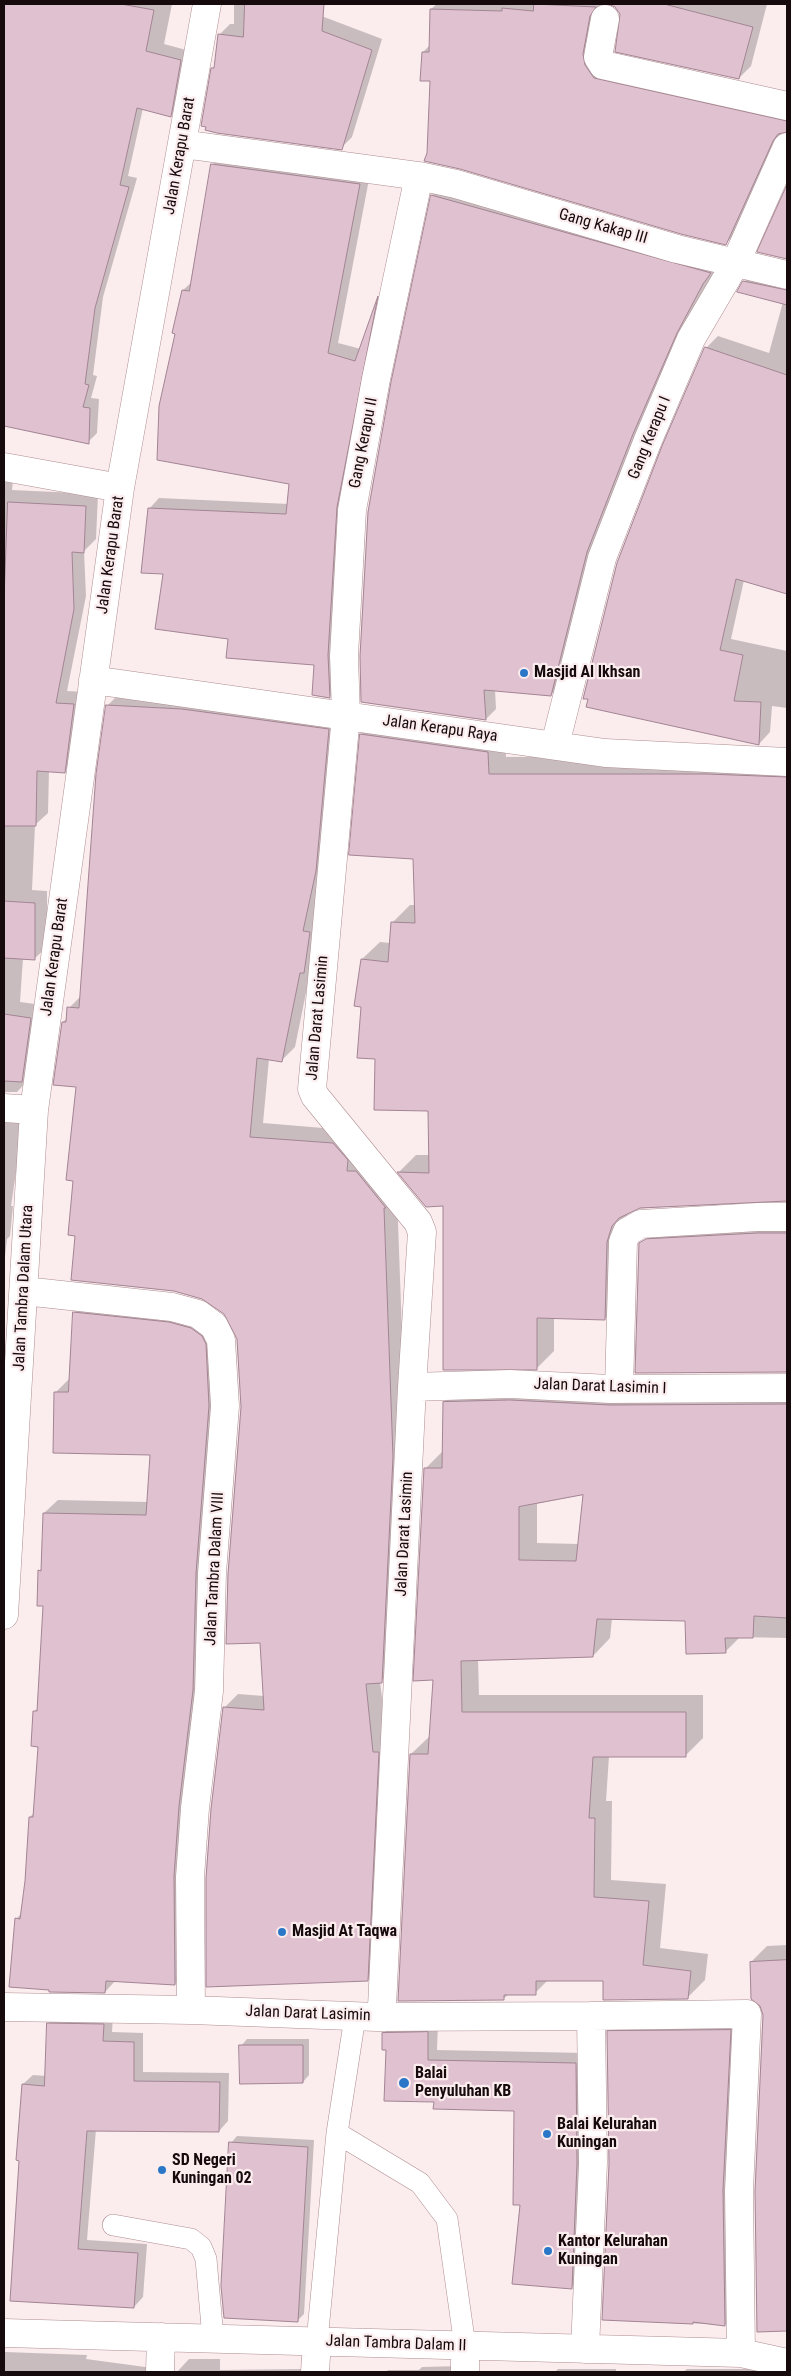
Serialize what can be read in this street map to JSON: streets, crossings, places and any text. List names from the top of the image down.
{
  "streets": {
    "street": [
      "Jalan Kerapu Barat",
      "Gang Kakap III",
      "Gang Kerapu I",
      "Gang Kerapu II",
      "Jalan Kerapu Raya",
      "Jalan Darat Lasimin",
      "Jalan Tambra Dalam Utara",
      "Jalan Darat Lasimin I",
      "Jalan Tambra Dalam VIII",
      "Jalan Tambra Dalam II"
    ]
  },
  "crossings": [
    ["Jalan Kerapu Barat", "Gang Kakap III"],
    ["Jalan Kerapu Barat", "Jalan Kerapu Raya"],
    ["Jalan Kerapu Barat", "Jalan Tambra Dalam Utara"],
    ["Gang Kakap III", "Gang Kerapu I"],
    ["Gang Kakap III", "Gang Kerapu II"],
    ["Gang Kerapu I", "Jalan Kerapu Raya"],
    ["Gang Kerapu II", "Jalan Kerapu Raya"],
    ["Gang Kerapu II", "Jalan Darat Lasimin"],
    ["Jalan Kerapu Raya", "Jalan Darat Lasimin"],
    ["Jalan Darat Lasimin", "Jalan Darat Lasimin I"],
    ["Jalan Darat Lasimin", "Jalan Tambra Dalam VIII"],
    ["Jalan Tambra Dalam Utara", "Jalan Tambra Dalam VIII"]
  ],
  "places": [
    "Masjid Al Ikhsan",
    "Masjid At Taqwa",
    "Balai Penyuluhan KB",
    "Balai Kelurahan Kuningan",
    "SD Negeri Kuningan 02",
    "Kantor Kelurahan Kuningan"
  ]
}
